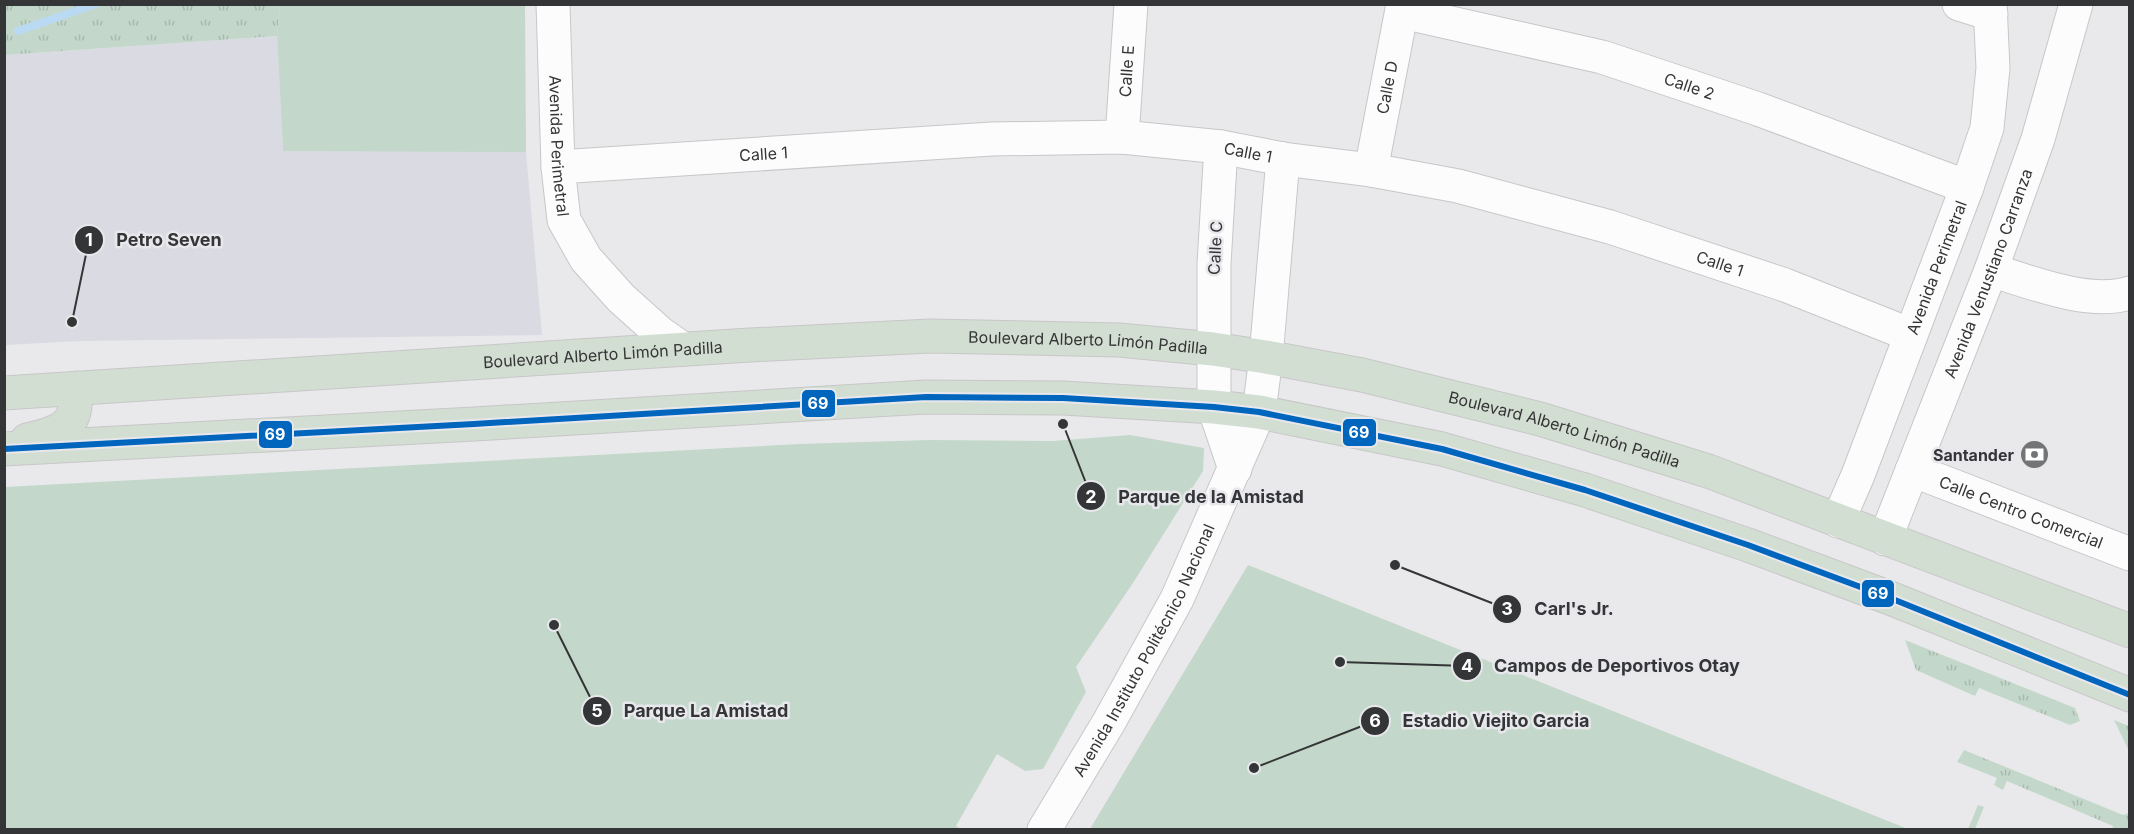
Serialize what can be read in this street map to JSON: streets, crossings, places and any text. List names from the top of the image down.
{
  "streets": {
    "highway": ["Boulevard Alberto Limón Padilla"],
    "street": [
      "Calle E",
      "Calle 2",
      "Calle D",
      "Avenida Perimetral",
      "Calle 1",
      "Calle C",
      "Avenida Venustiano Carranza",
      "Calle Centro Comercial",
      "Avenida Instituto Politécnico Nacional"
    ]
  },
  "crossings": [
    ["Calle E", "Calle 1"],
    ["Calle 2", "Calle D"],
    ["Calle 2", "Avenida Perimetral"],
    ["Calle D", "Calle 1"],
    ["Avenida Perimetral", "Calle 1"],
    ["Avenida Perimetral", "Boulevard Alberto Limón Padilla"],
    ["Calle 1", "Calle C"],
    ["Calle C", "Boulevard Alberto Limón Padilla"],
    ["Calle C", "Avenida Instituto Politécnico Nacional"],
    ["Avenida Venustiano Carranza", "Boulevard Alberto Limón Padilla"],
    ["Avenida Venustiano Carranza", "Calle Centro Comercial"],
    ["Boulevard Alberto Limón Padilla", "Avenida Instituto Politécnico Nacional"]
  ],
  "places": {
    "other": [
      "Petro Seven",
      "Parque de la Amistad",
      "Carl's Jr.",
      "Parque La Amistad",
      "Campos de Deportivos Otay",
      "Estadio Viejito Garcia"
    ],
    "bank": ["Santander"]
  },
  "lines": ["transit line 69"]
}
